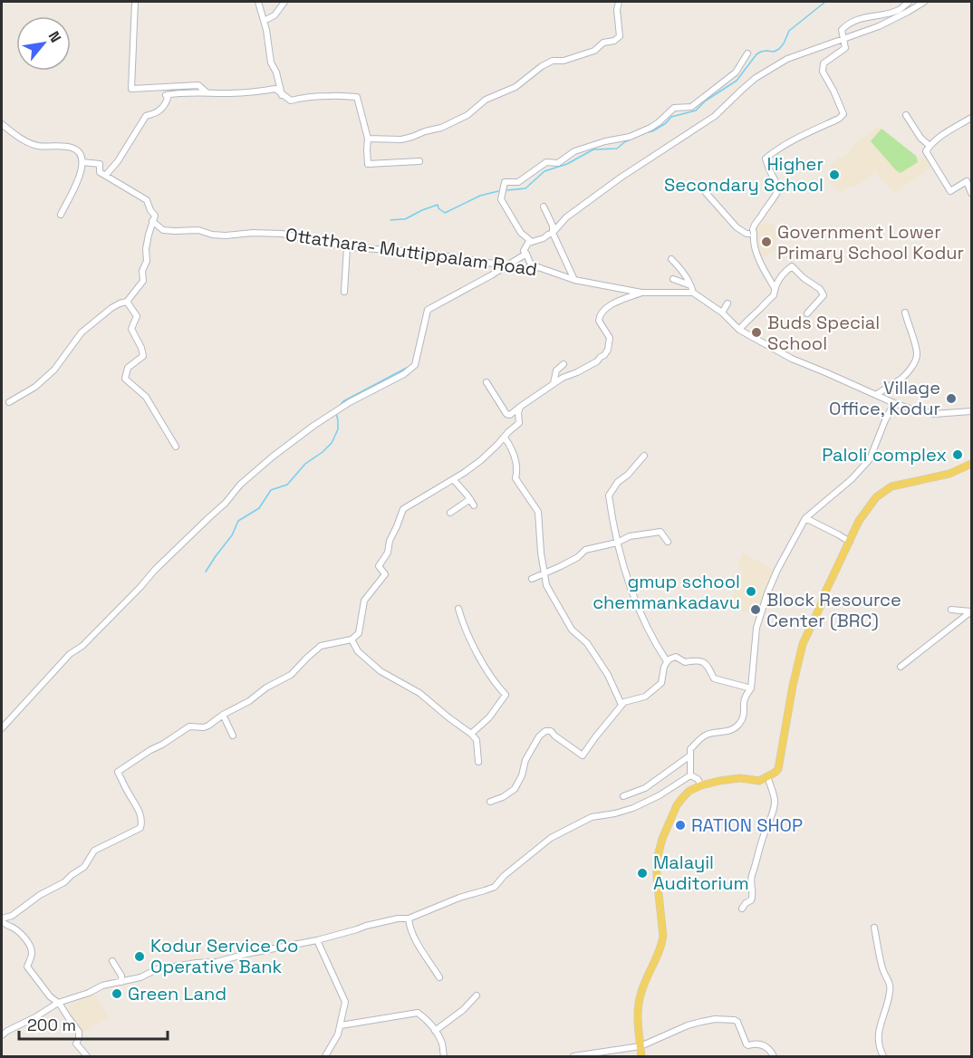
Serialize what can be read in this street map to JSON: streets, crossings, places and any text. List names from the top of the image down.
{
  "streets": {
    "street": ["Ottathara- Muttippalam Road"]
  },
  "places": [
    "Higher Secondary School",
    "Government Lower Primary School Kodur",
    "Buds Special School",
    "Village Office, Kodur",
    "Paloli complex",
    "gmup school chemmankadavu",
    "Block Resource Center (BRC)",
    "RATION SHOP",
    "Malayil Auditorium",
    "Kodur Service Co Operative Bank",
    "Green Land"
  ],
  "scale_bar": "200 m",
  "north": "top right"
}
